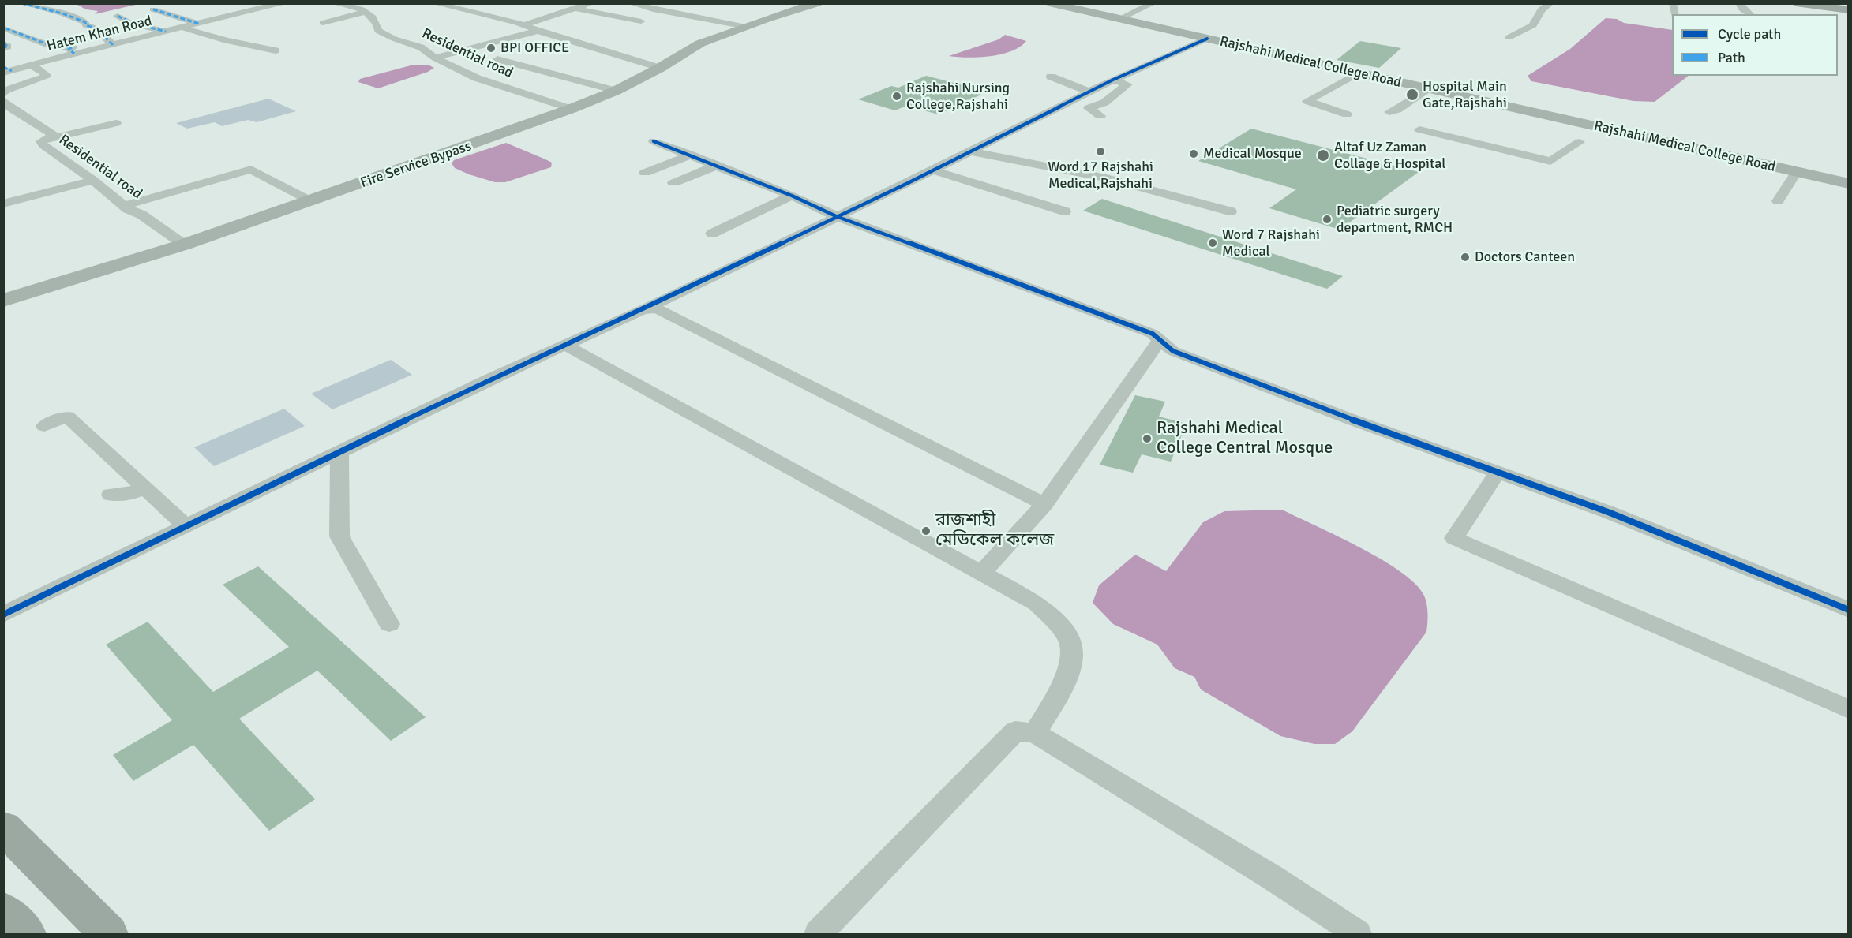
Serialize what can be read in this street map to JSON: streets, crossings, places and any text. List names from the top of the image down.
{
  "streets": {
    "main road": ["Rajshahi Medical College Road", "Fire Service Bypass"],
    "street": ["Hatem Khan Road", "Residential road"]
  },
  "crossings": [
    ["Residential road", "Fire Service Bypass"]
  ],
  "places": [
    "BPI OFFICE",
    "Hospital Main Gate,Rajshahi",
    "Rajshahi Nursing College,Rajshahi",
    "Word 17 Rajshahi Medical,Rajshahi",
    "Medical Mosque",
    "Altaf Uz Zaman Collage & Hospital",
    "Pediatric surgery department, RMCH",
    "Word 7 Rajshahi Medical",
    "Doctors Canteen",
    "Rajshahi Medical College Central Mosque",
    "রাজশাহী মেডিকেল কলেজ"
  ],
  "legend": ["Cycle path", "Path"]
}
